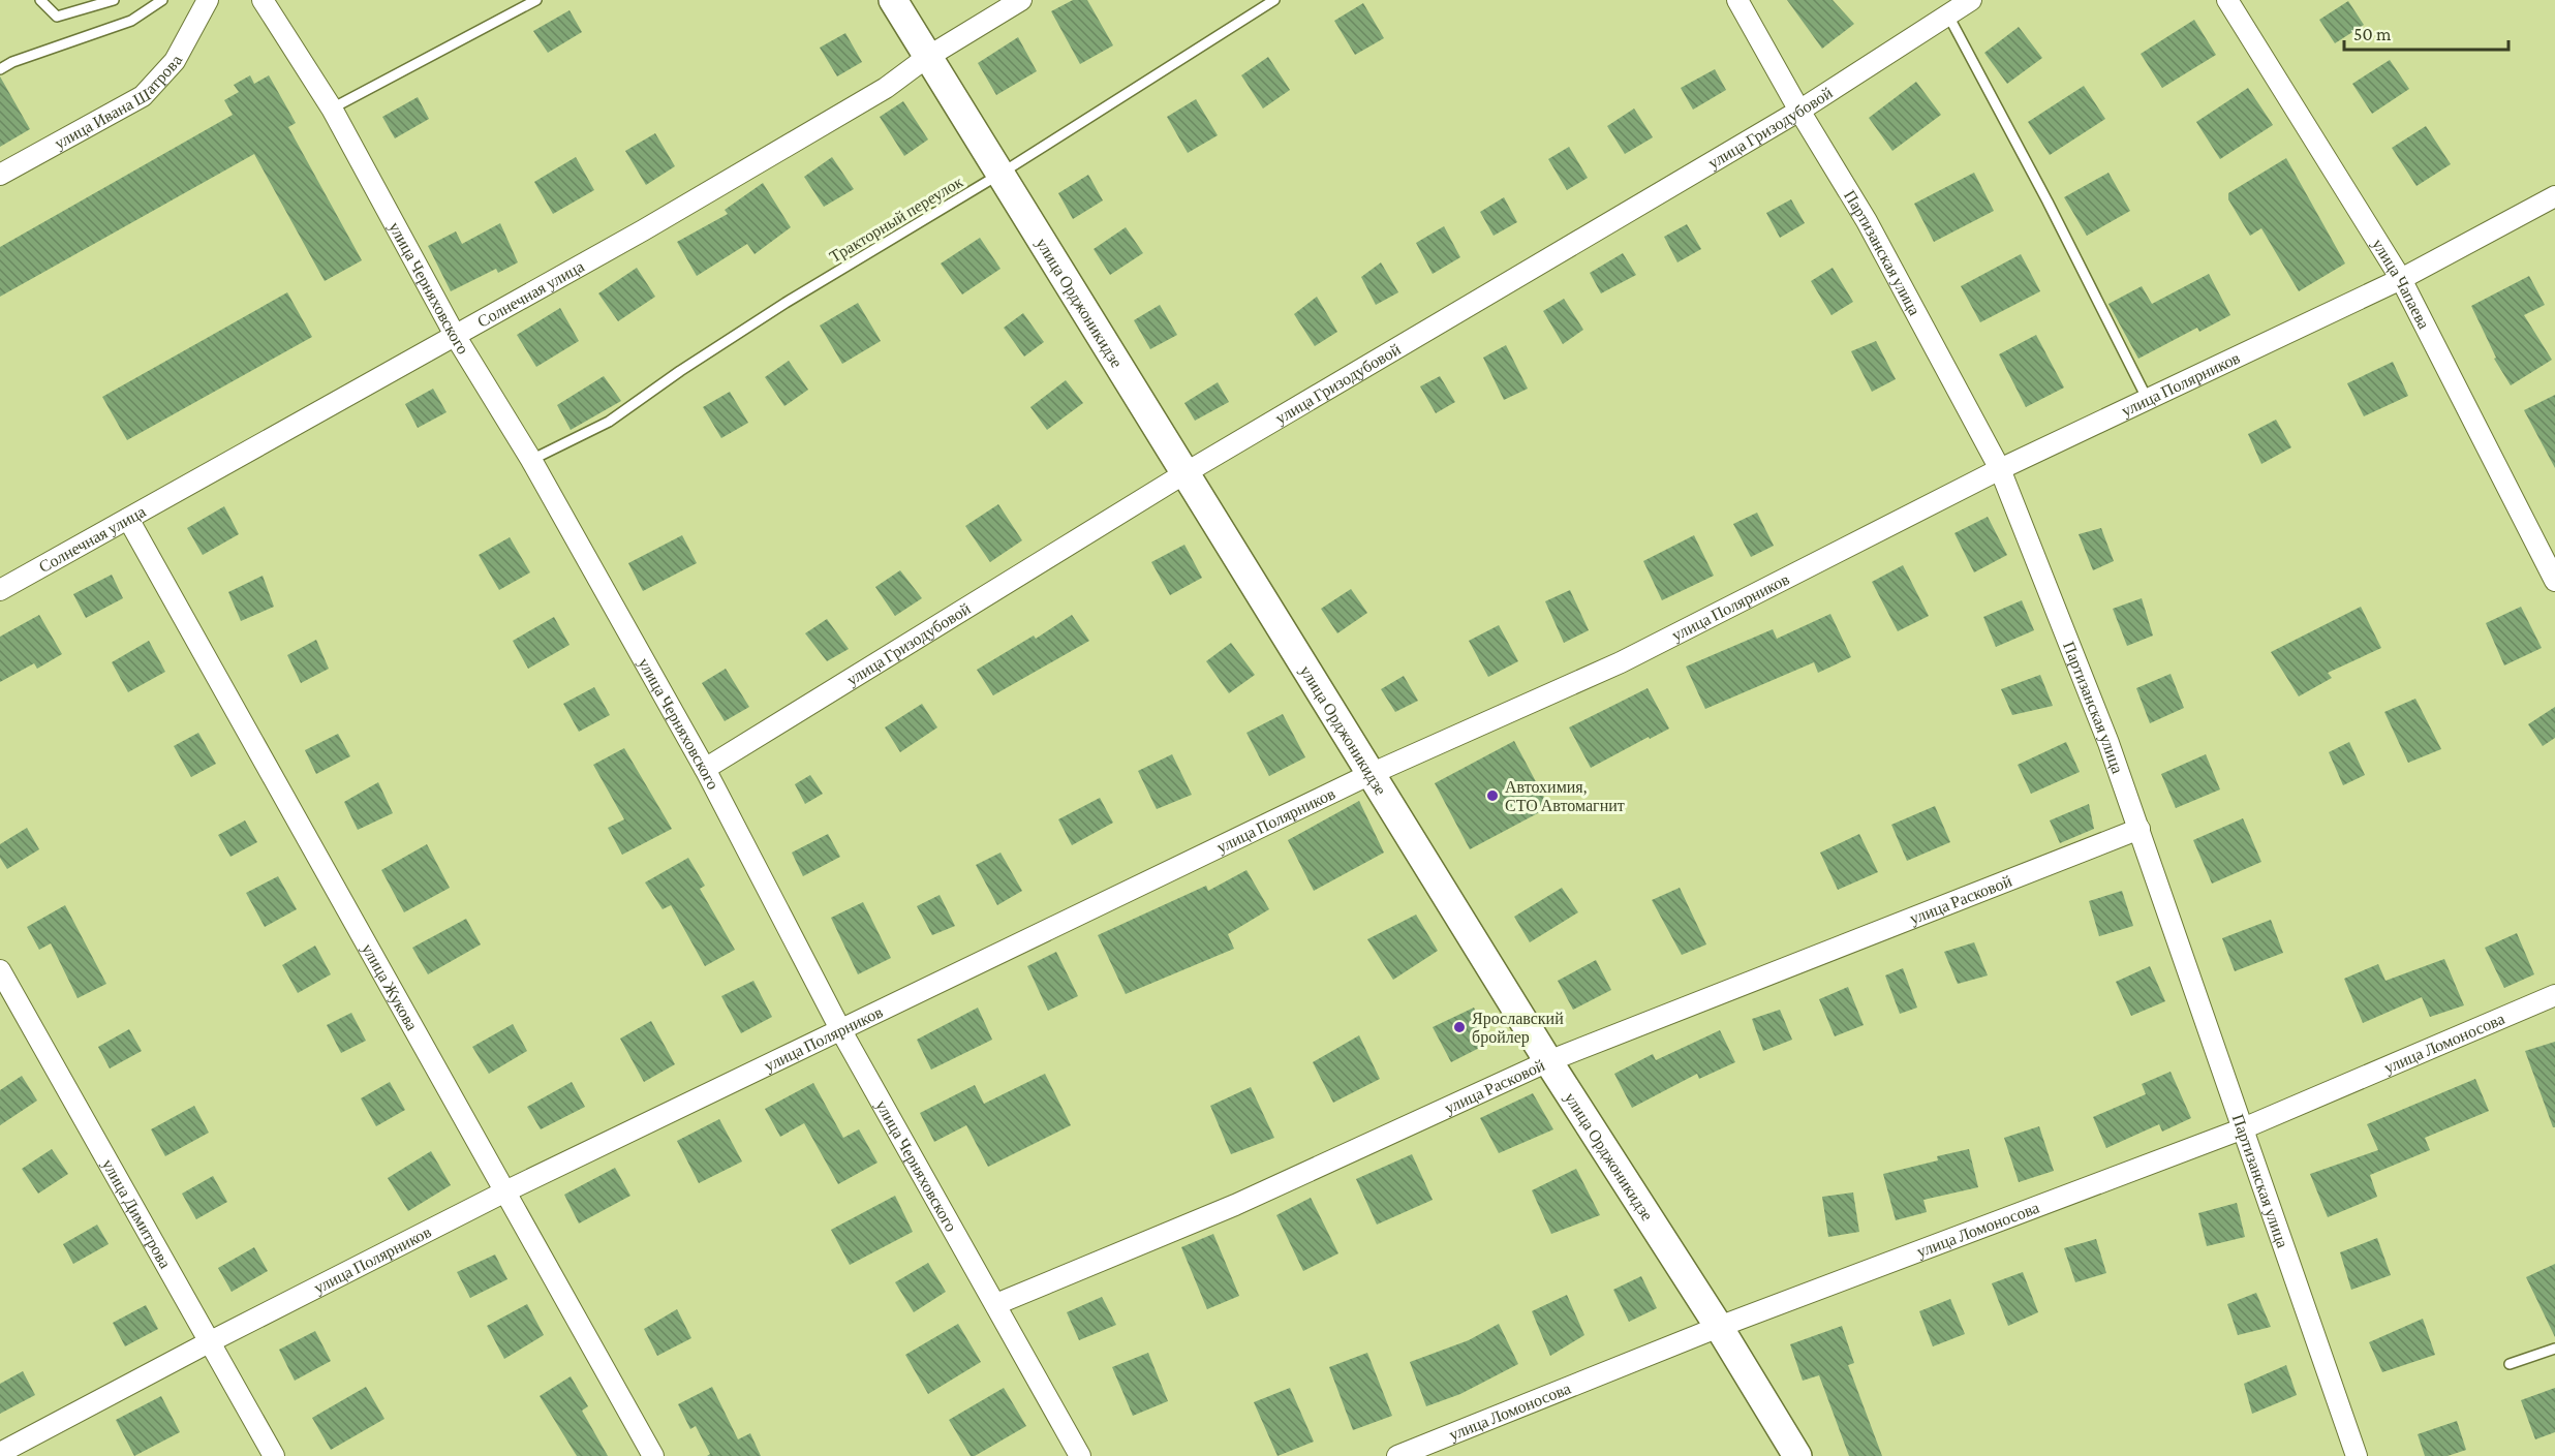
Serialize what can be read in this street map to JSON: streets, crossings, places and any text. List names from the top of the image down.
{
  "streets": {
    "main road": ["улица Орджоникидзе"],
    "street": [
      "улица Ивана Шатрова",
      "улица Гризодубовой",
      "Партизанская улица",
      "улица Чапаева",
      "улица Черняховского",
      "Солнечная улица",
      "улица Полярников",
      "улица Расковой",
      "улица Жукова",
      "улица Ломоносова",
      "улица Димитрова"
    ],
    "lane": ["Тракторный переулок"]
  },
  "crossings": [
    ["улица Гризодубовой", "Партизанская улица"],
    ["улица Гризодубовой", "улица Черняховского"],
    ["улица Гризодубовой", "улица Орджоникидзе"],
    ["Тракторный переулок", "улица Черняховского"],
    ["Тракторный переулок", "улица Орджоникидзе"],
    ["Партизанская улица", "улица Полярников"],
    ["Партизанская улица", "улица Расковой"],
    ["Партизанская улица", "улица Ломоносова"],
    ["улица Чапаева", "улица Полярников"],
    ["улица Черняховского", "Солнечная улица"],
    ["улица Черняховского", "улица Полярников"],
    ["улица Черняховского", "улица Расковой"],
    ["Солнечная улица", "улица Орджоникидзе"],
    ["Солнечная улица", "улица Жукова"],
    ["улица Орджоникидзе", "улица Полярников"],
    ["улица Орджоникидзе", "улица Расковой"],
    ["улица Орджоникидзе", "улица Ломоносова"],
    ["улица Полярников", "улица Жукова"],
    ["улица Полярников", "улица Димитрова"]
  ],
  "places": ["Автохимия, СТО Автомагнит", "Ярославский бройлер"],
  "scale_bar": "50 m"
}
